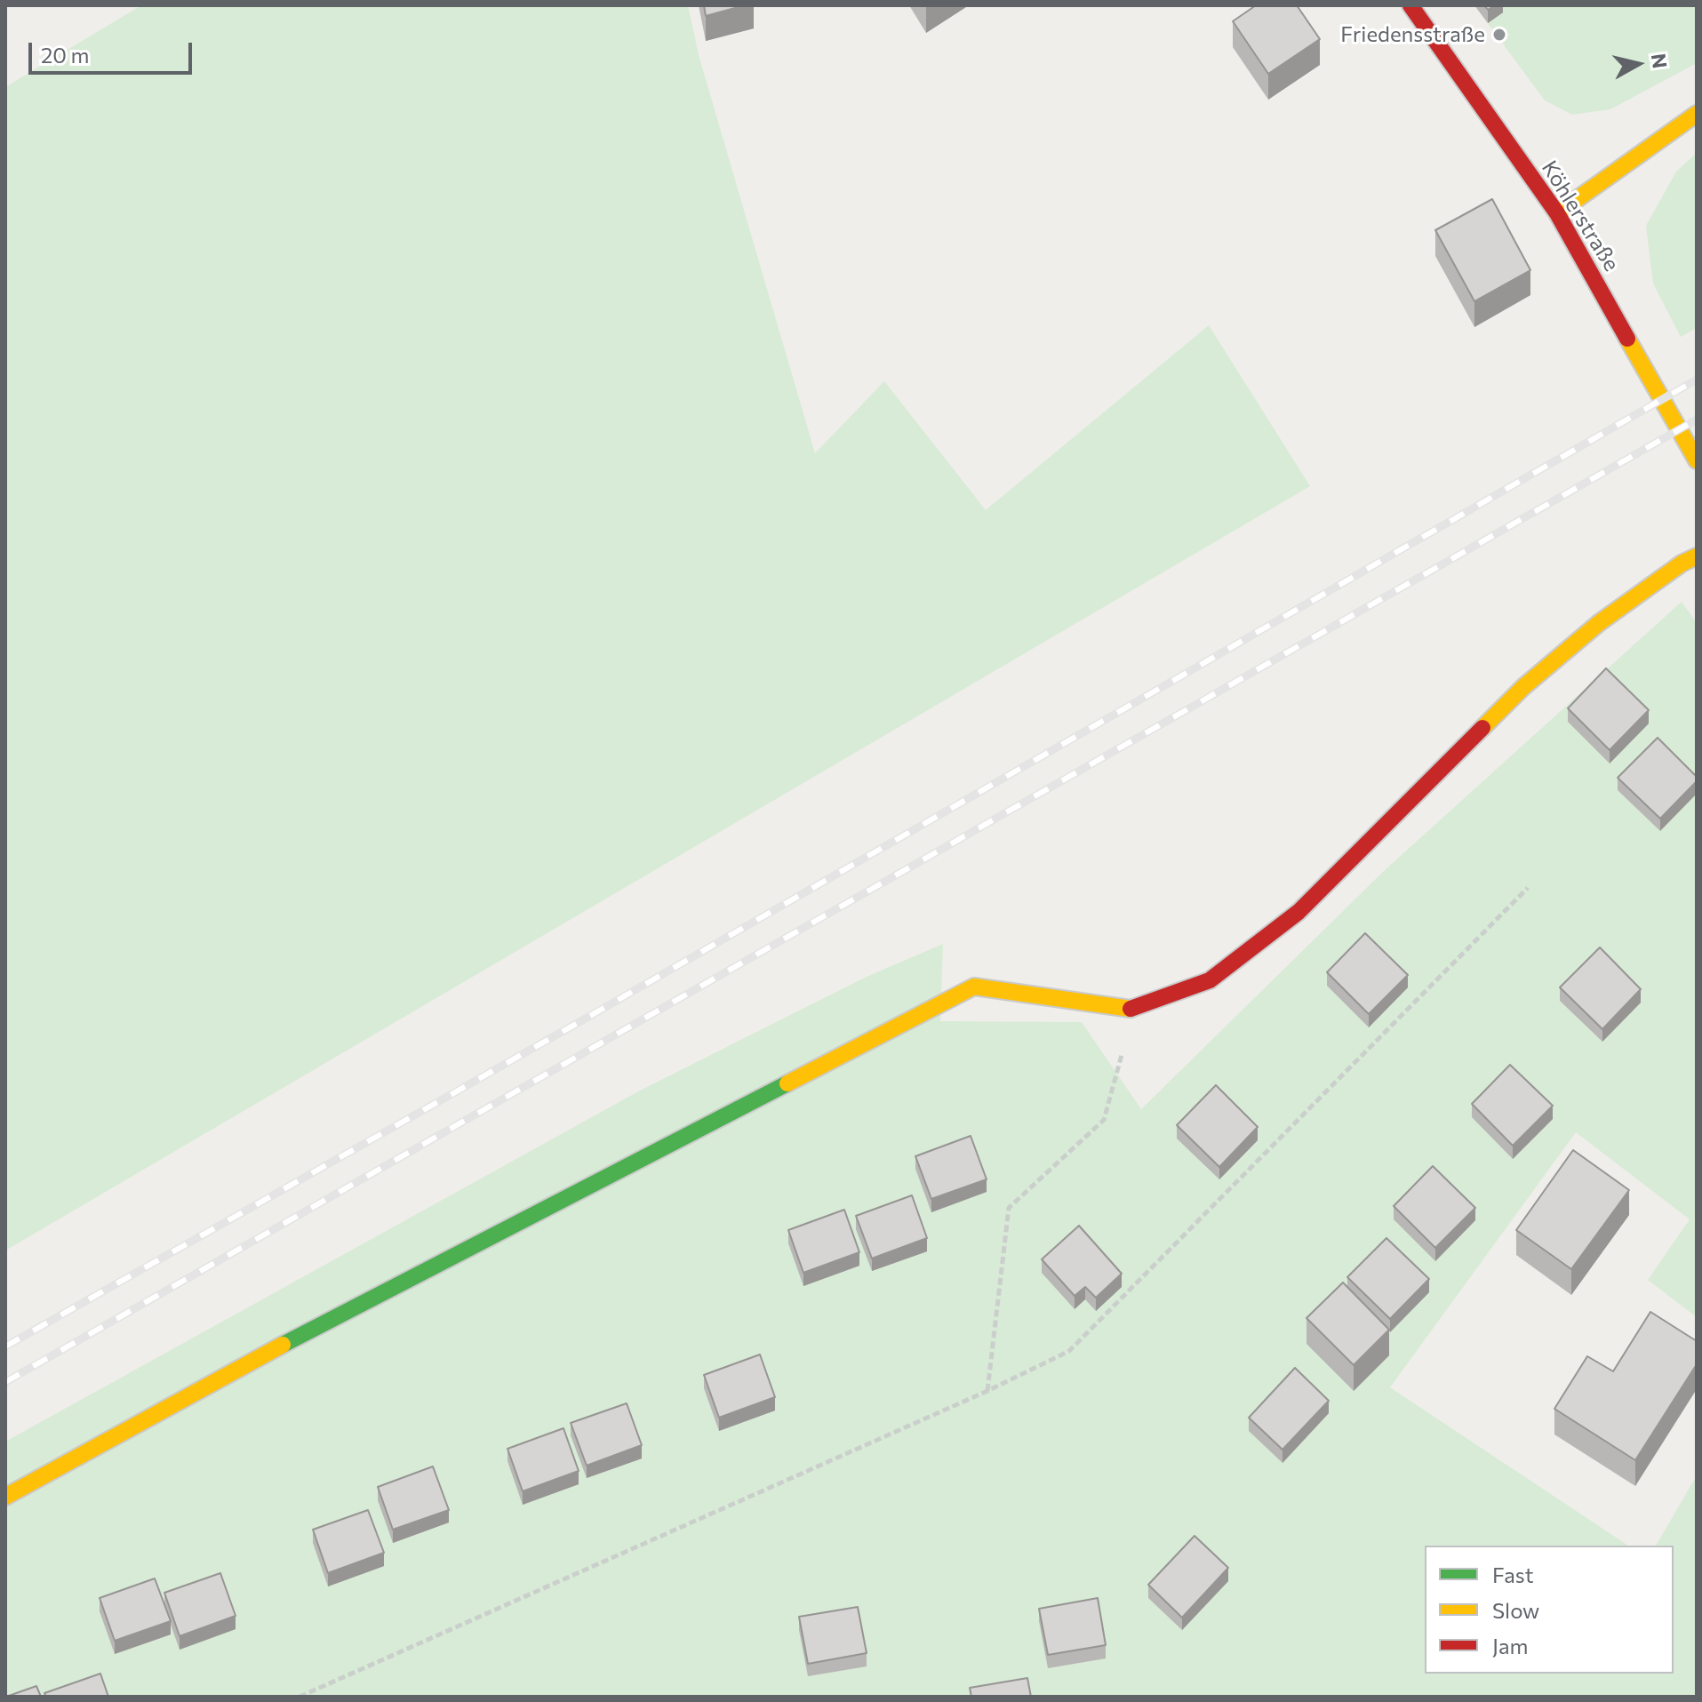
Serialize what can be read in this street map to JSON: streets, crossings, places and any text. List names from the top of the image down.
{
  "streets": {
    "street": ["Köhlerstraße"]
  },
  "places": ["Friedensstraße"],
  "legend": ["Fast", "Slow", "Jam"],
  "scale_bar": "20 m",
  "north": "right"
}
